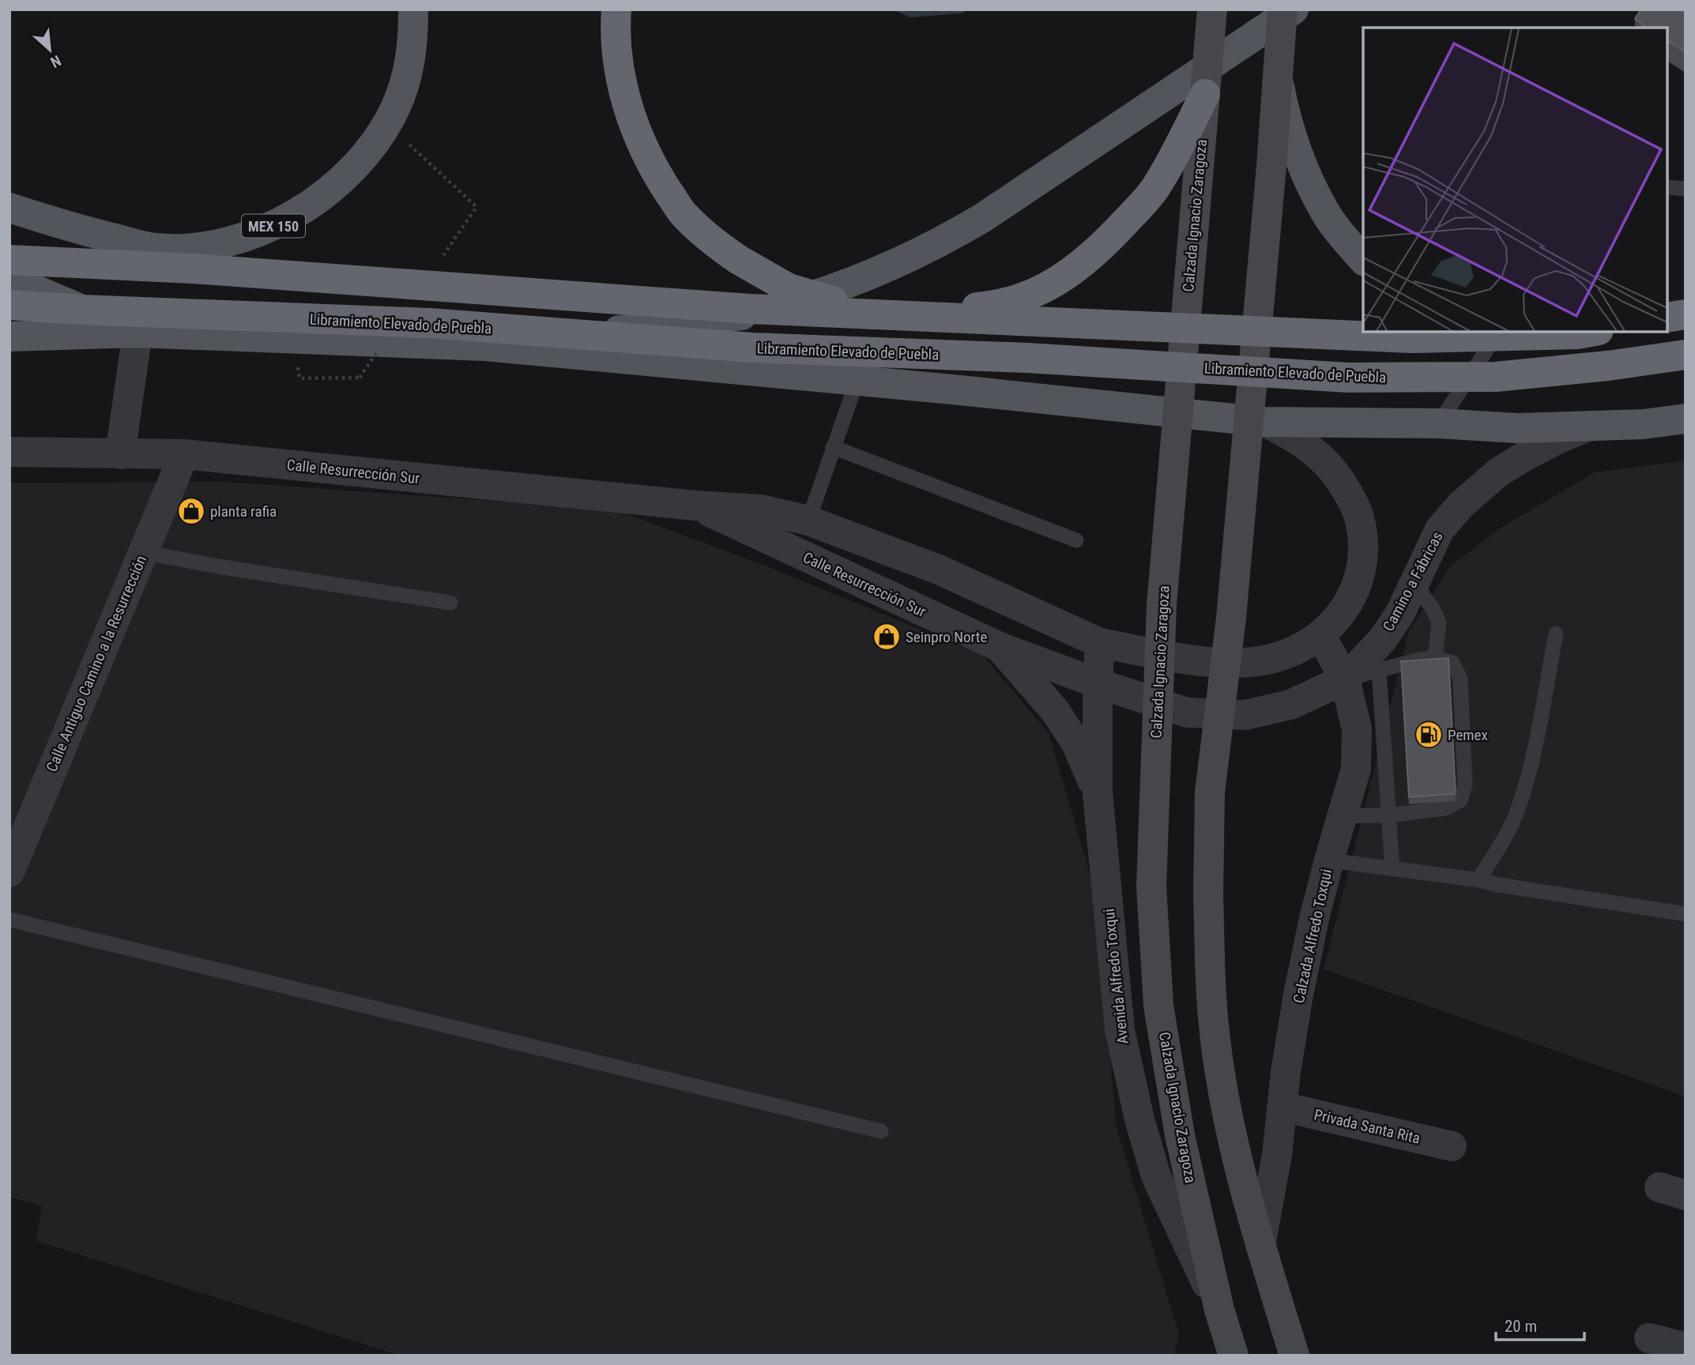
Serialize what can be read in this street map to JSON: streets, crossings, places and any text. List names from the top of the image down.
{
  "streets": {
    "highway": ["Libramiento Elevado de Puebla"],
    "main road": ["Calzada Ignacio Zaragoza", "MEX 150", "Avenida Alfredo Toxqui"],
    "street": [
      "Calle Resurrección Sur",
      "Camino a Fábricas",
      "Calle Antiguo Camino a la Resurrección",
      "Calzada Alfredo Toxqui",
      "Privada Santa Rita"
    ]
  },
  "crossings": [
    ["Calzada Ignacio Zaragoza", "Avenida Alfredo Toxqui"],
    ["Calle Resurrección Sur", "Camino a Fábricas"],
    ["Calle Resurrección Sur", "Calle Antiguo Camino a la Resurrección"],
    ["Calle Resurrección Sur", "Avenida Alfredo Toxqui"],
    ["Camino a Fábricas", "Calzada Alfredo Toxqui"],
    ["Camino a Fábricas", "Avenida Alfredo Toxqui"],
    ["Calzada Alfredo Toxqui", "Privada Santa Rita"]
  ],
  "places": {
    "shop": ["planta rafia", "Seinpro Norte"],
    "fuel station": ["Pemex"]
  },
  "scale_bar": "20 m",
  "north": "bottom right"
}
